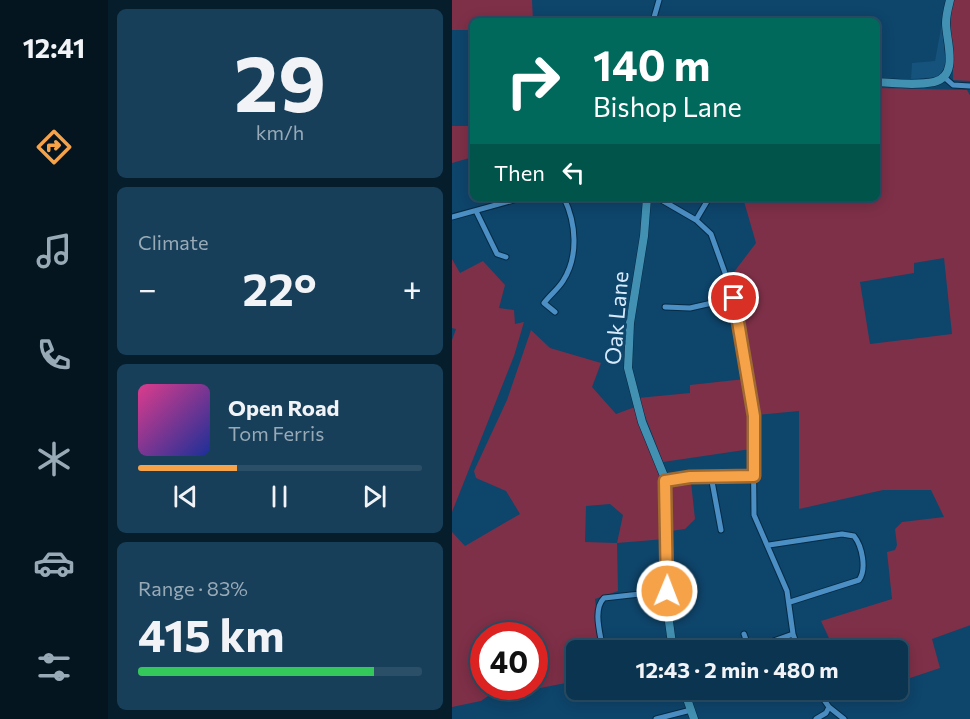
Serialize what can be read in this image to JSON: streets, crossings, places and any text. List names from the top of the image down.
{
  "streets": {
    "street": ["Oak Lane"]
  },
  "page": {
    "tabs": "12:41",
    "tile": [
      ["29", "km/h"],
      "Climate",
      ["Range · 83%", "415 km"]
    ],
    "turn": ["140 m", "Bishop Lane"],
    "then": "Then",
    "heat": ["−", "22°", "+"],
    "song": ["Open Road", "Tom Ferris"],
    "limit": "40",
    "trip": "12:43 · 2 min · 480 m"
  }
}
